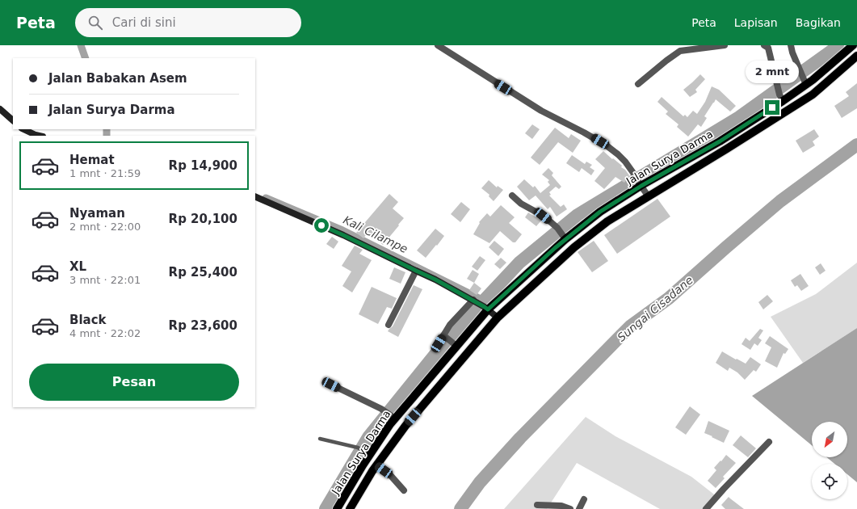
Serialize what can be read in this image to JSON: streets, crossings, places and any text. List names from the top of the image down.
{
  "streets": {
    "main road": ["Jalan Surya Darma"]
  },
  "water": ["Kali Cilampe", "Sungai Cisadane"],
  "north": "bottom left",
  "page": {
    "header": "Peta",
    "search": "Cari di sini",
    "nav": ["Peta", "Lapisan", "Bagikan"],
    "banner": ["Jalan Babakan Asem", "Jalan Surya Darma"],
    "bubble": "2 mnt",
    "list": [
      {
        "name": "Hemat",
        "note": "1 mnt · 21:59",
        "value": "Rp 14,900"
      },
      {
        "name": "Nyaman",
        "note": "2 mnt · 22:00",
        "value": "Rp 20,100"
      },
      {
        "name": "XL",
        "note": "3 mnt · 22:01",
        "value": "Rp 25,400"
      },
      {
        "name": "Black",
        "note": "4 mnt · 22:02",
        "value": "Rp 23,600"
      }
    ],
    "buttons": "Pesan"
  }
}
